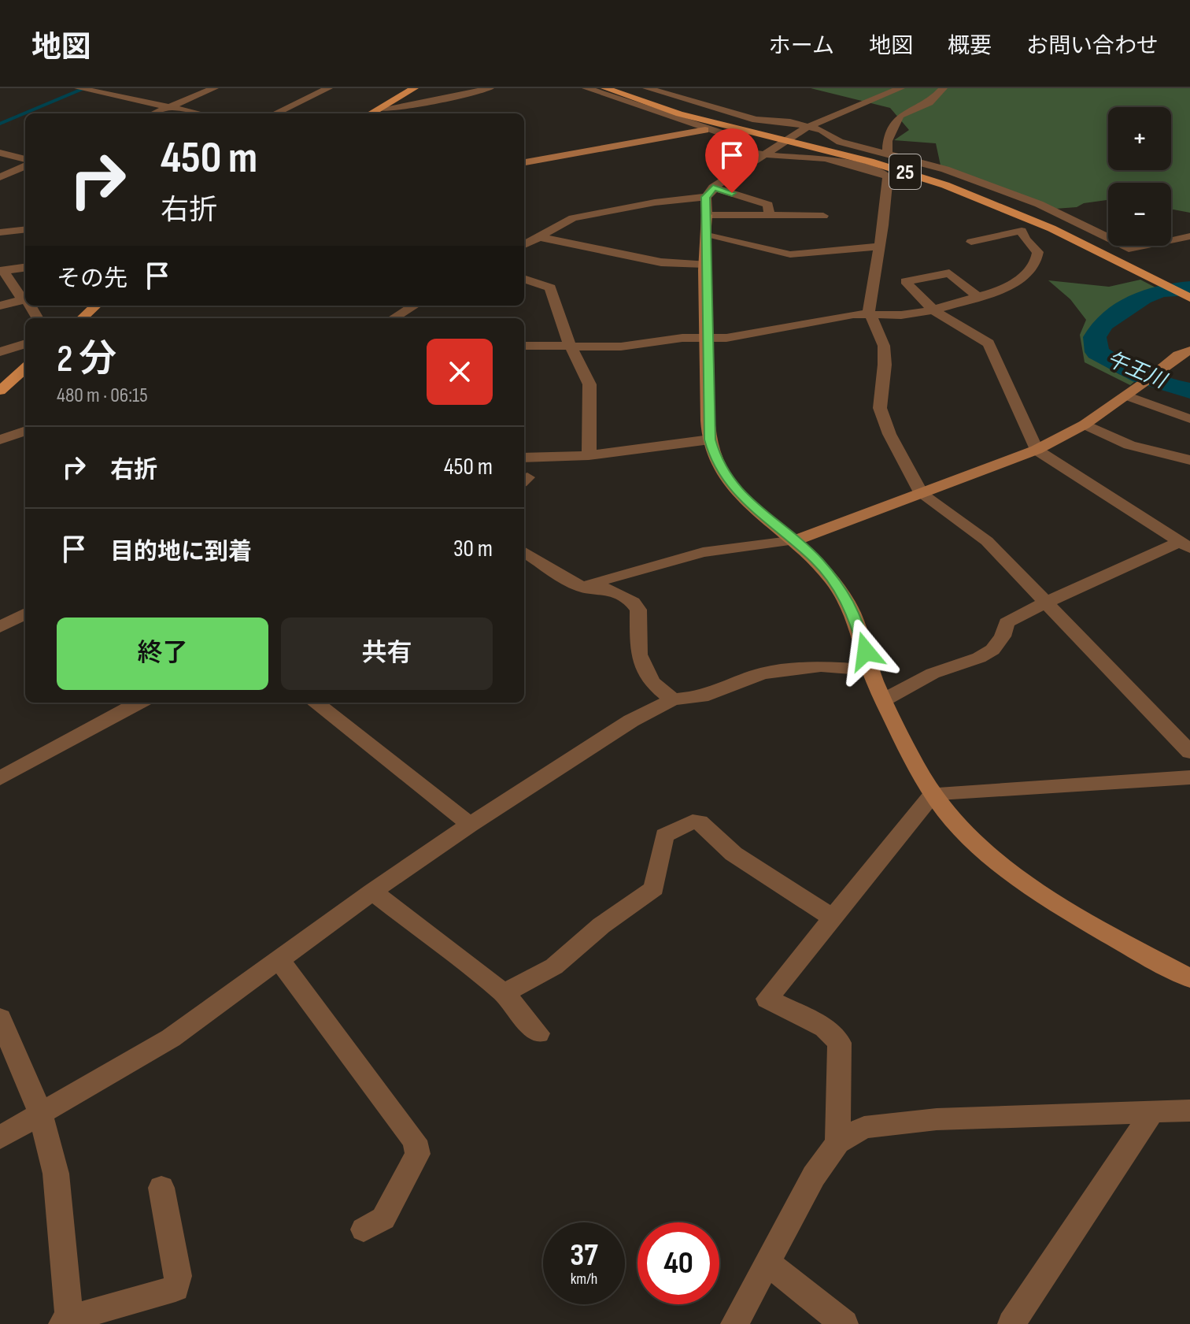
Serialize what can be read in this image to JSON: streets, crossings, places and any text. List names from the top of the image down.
{
  "streets": {
    "main road": ["25"]
  },
  "water": ["午王川"],
  "page": {
    "header": "地図",
    "nav": [
      "ホーム",
      "地図",
      "概要",
      "お問い合わせ"
    ],
    "map_buttons": ["+", "−"],
    "turn": ["450 m", "右折"],
    "then": "その先",
    "heading": ["2 分", "480 m · 06:15"],
    "list": [
      {
        "name": "右折",
        "value": "450 m"
      },
      {
        "name": "目的地に到着",
        "value": "30 m"
      }
    ],
    "buttons": ["終了", "共有"],
    "speed": "37 km/h",
    "limit": "40"
  }
}
